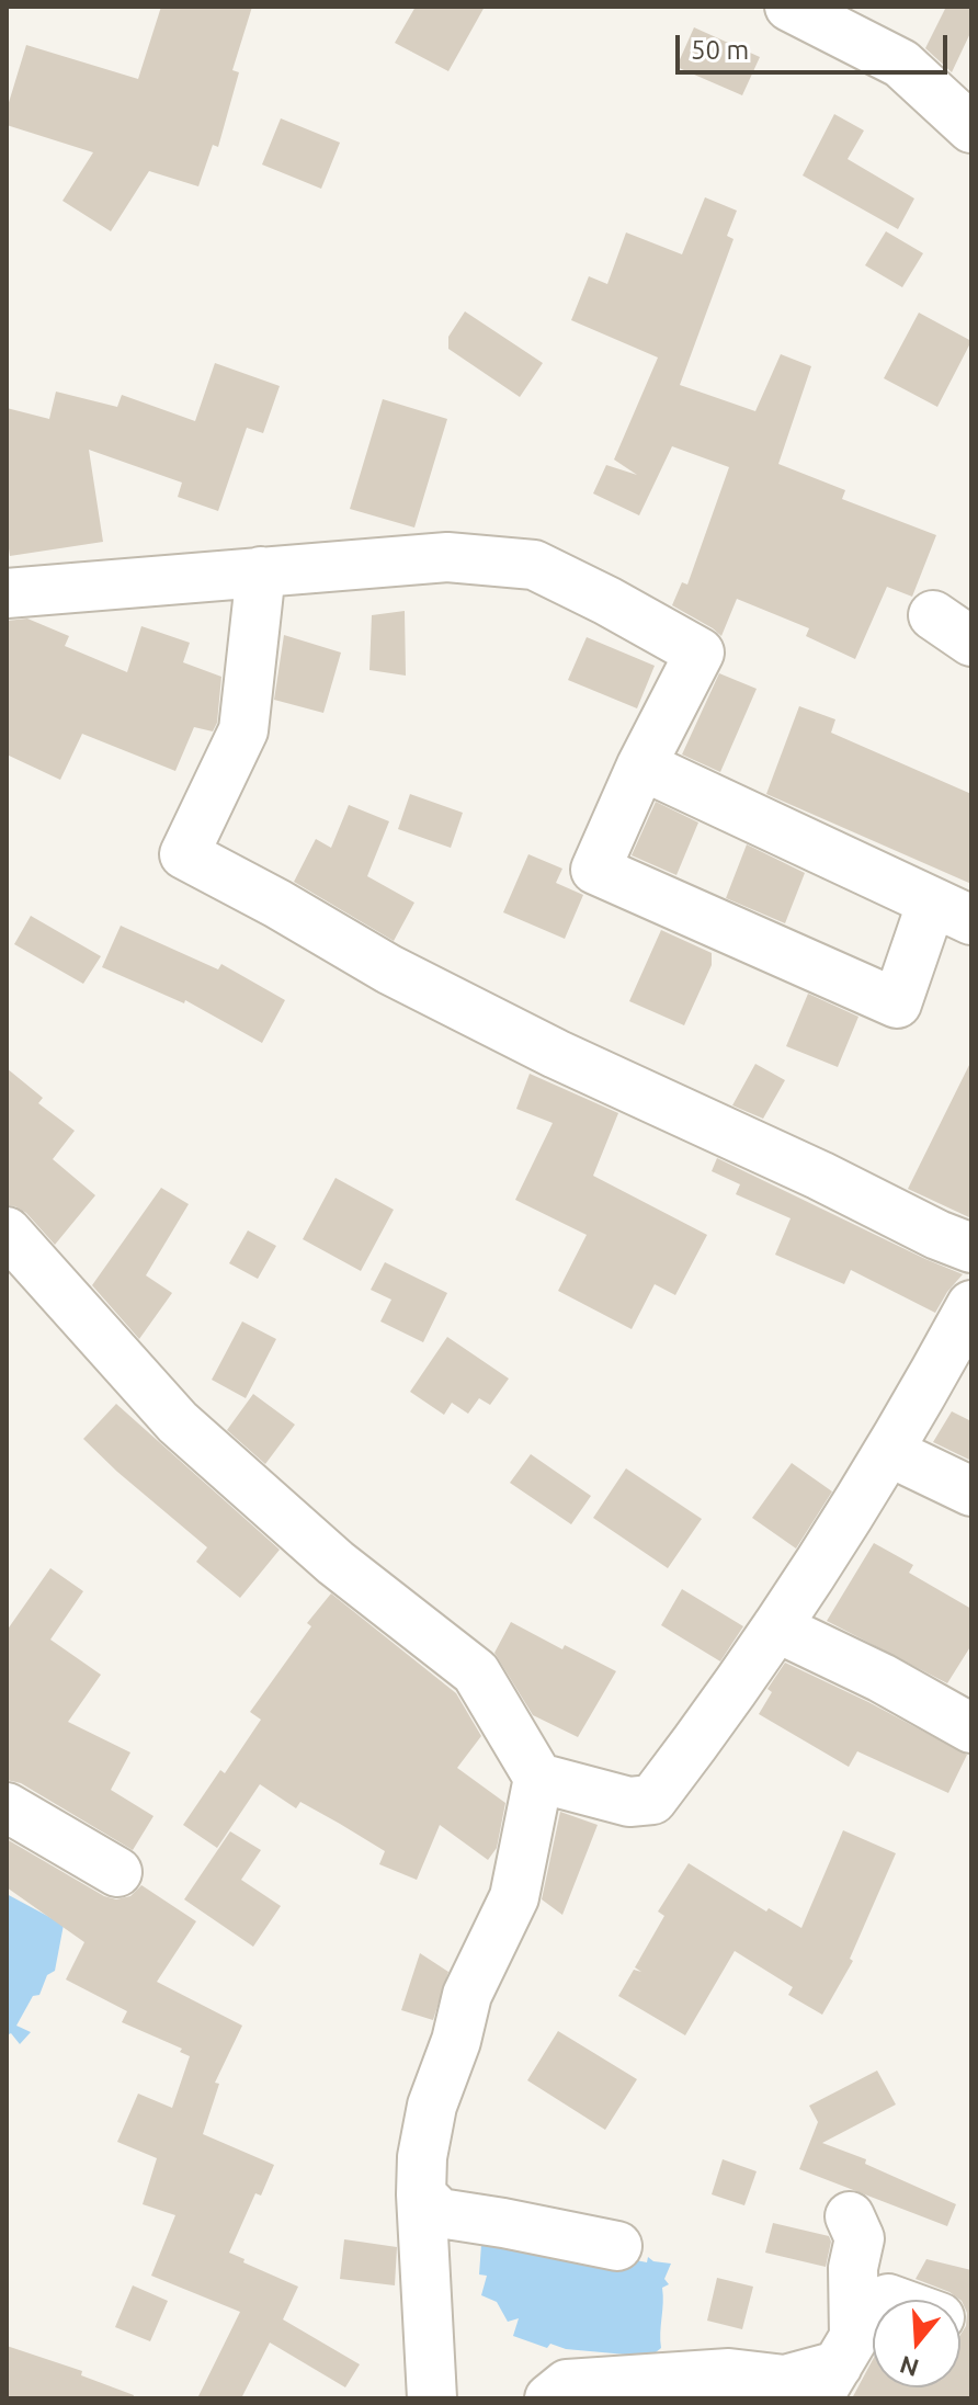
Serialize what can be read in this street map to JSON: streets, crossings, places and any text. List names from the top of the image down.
{
  "scale_bar": "50 m",
  "north": "bottom"
}
